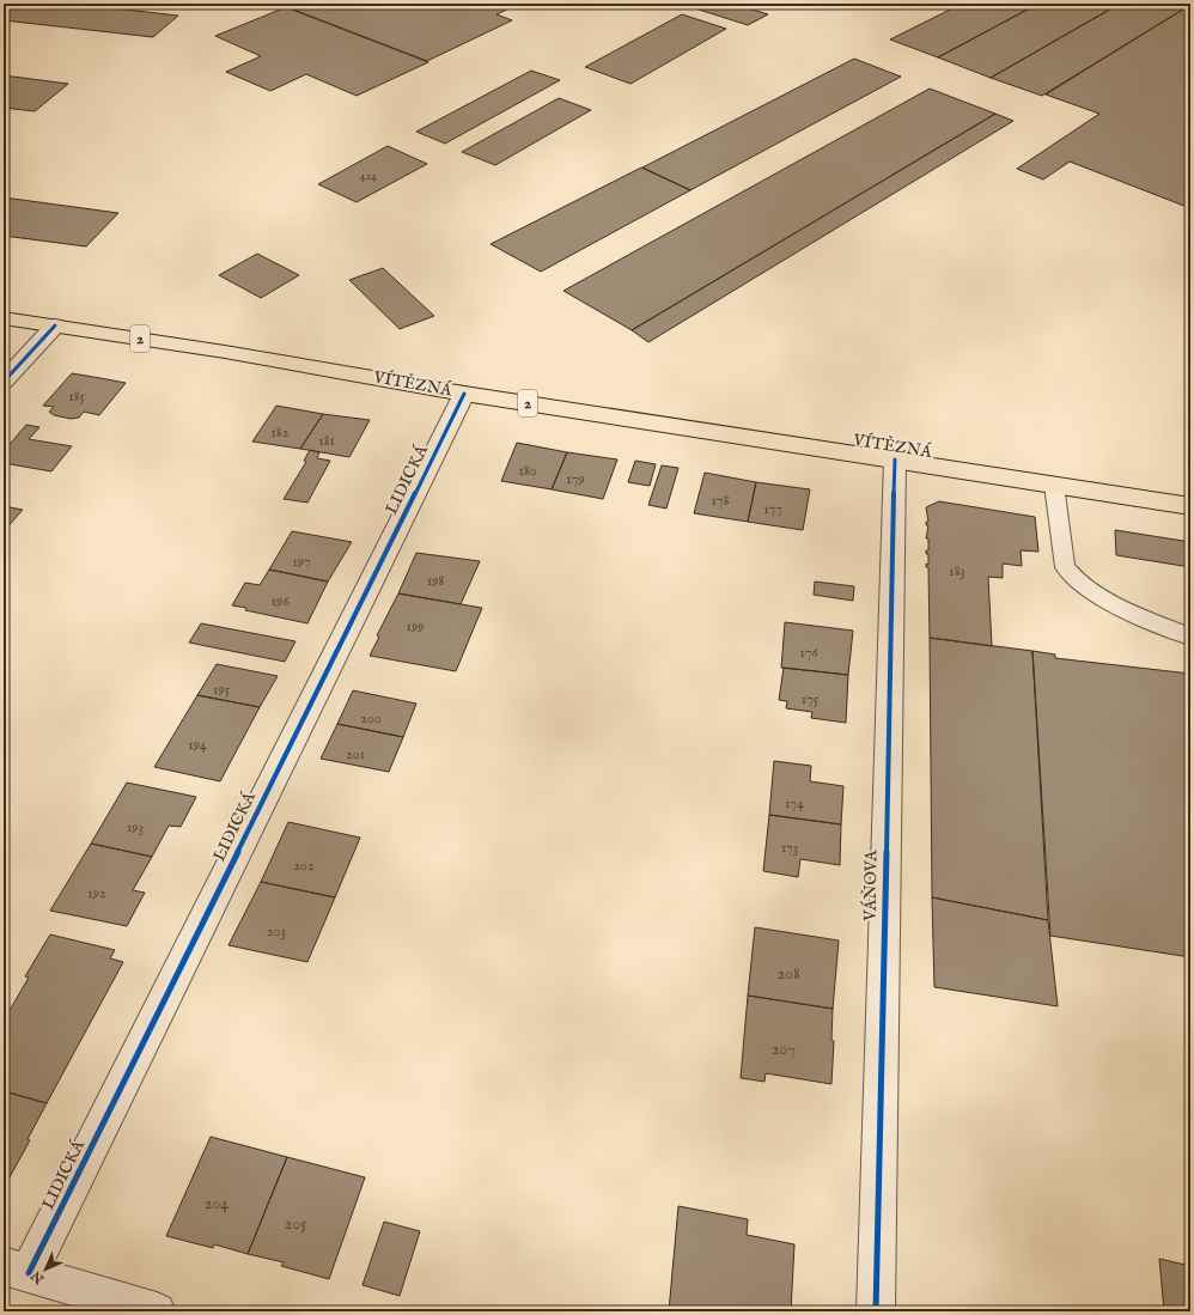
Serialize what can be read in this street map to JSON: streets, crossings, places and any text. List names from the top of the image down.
{
  "streets": {
    "main road": ["2", "VÍTĚZNÁ"],
    "street": ["LIDICKÁ", "VÁŇOVA"]
  },
  "crossings": [
    ["VÍTĚZNÁ", "LIDICKÁ"],
    ["VÍTĚZNÁ", "VÁŇOVA"]
  ],
  "house_numbers": [
    "424",
    "185",
    "182",
    "181",
    "180",
    "179",
    "178",
    "177",
    "197",
    "183",
    "198",
    "196",
    "199",
    "176",
    "195",
    "175",
    "200",
    "194",
    "201",
    "174",
    "193",
    "173",
    "202",
    "192",
    "203",
    "208",
    "207",
    "204",
    "205"
  ],
  "north": "bottom left"
}
